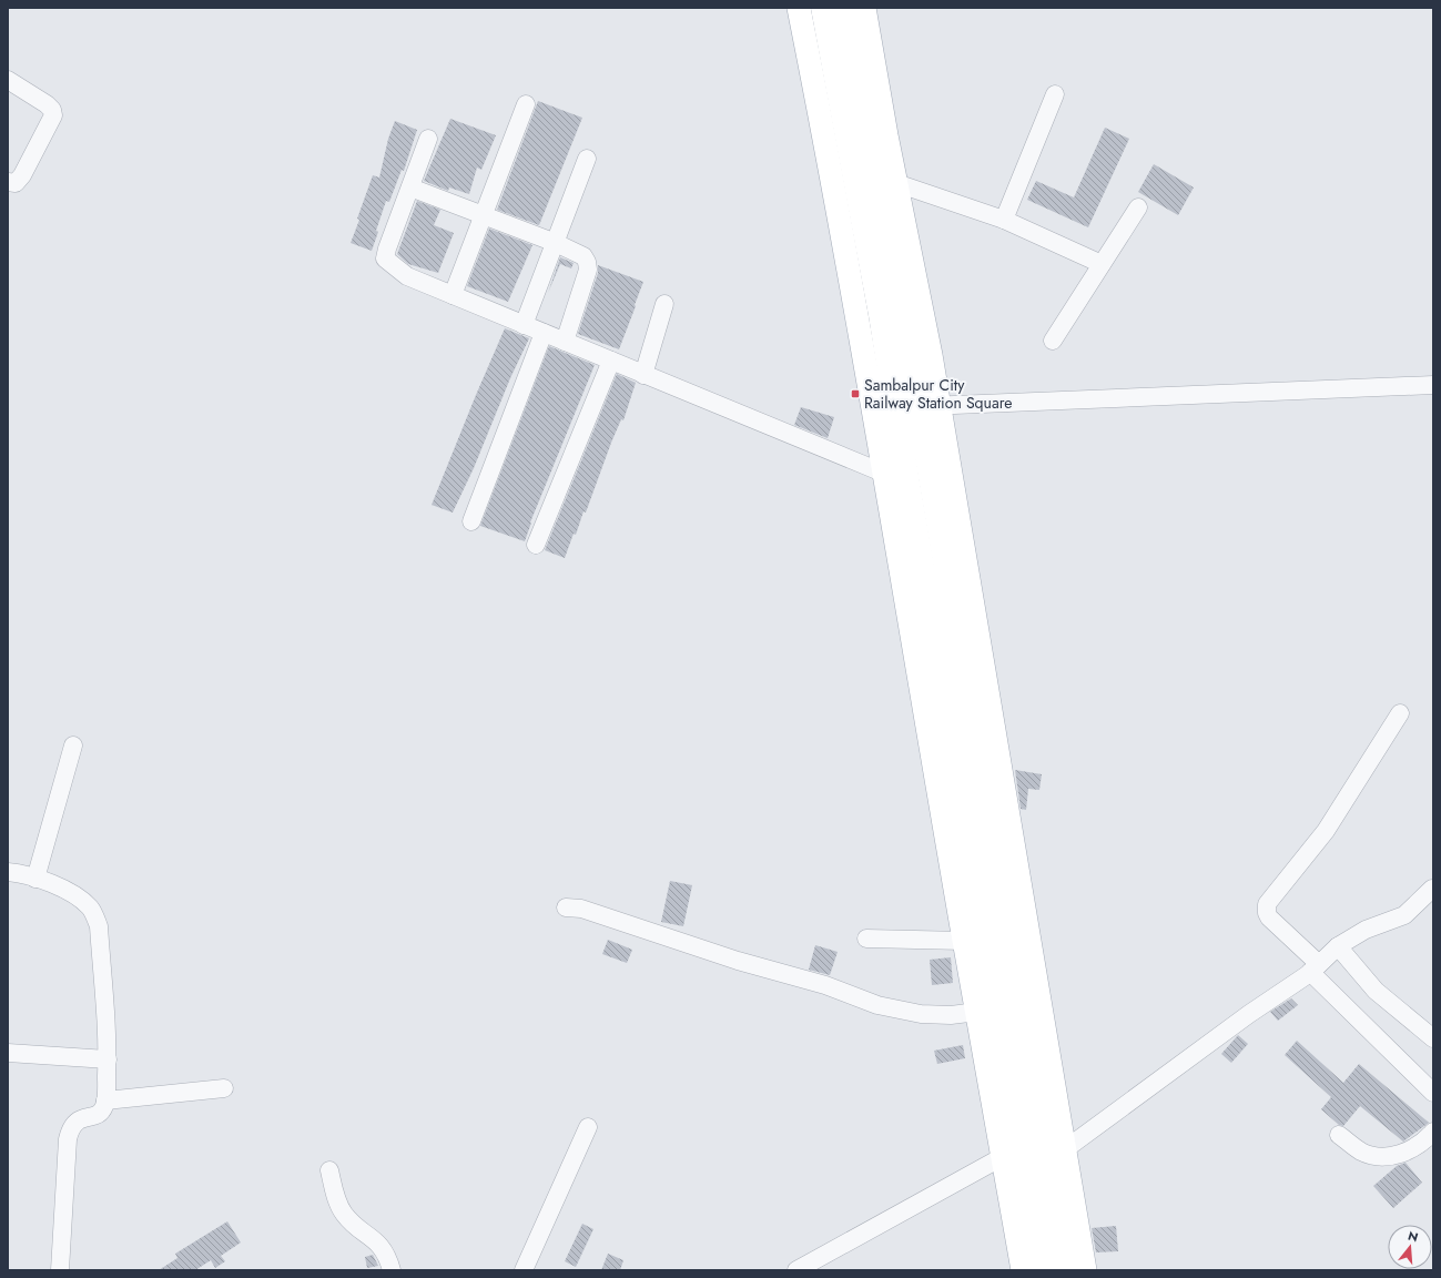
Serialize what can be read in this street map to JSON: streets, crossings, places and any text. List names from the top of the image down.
{
  "places": {
    "transit": ["Sambalpur City Railway Station Square"]
  },
  "north": "top"
}
